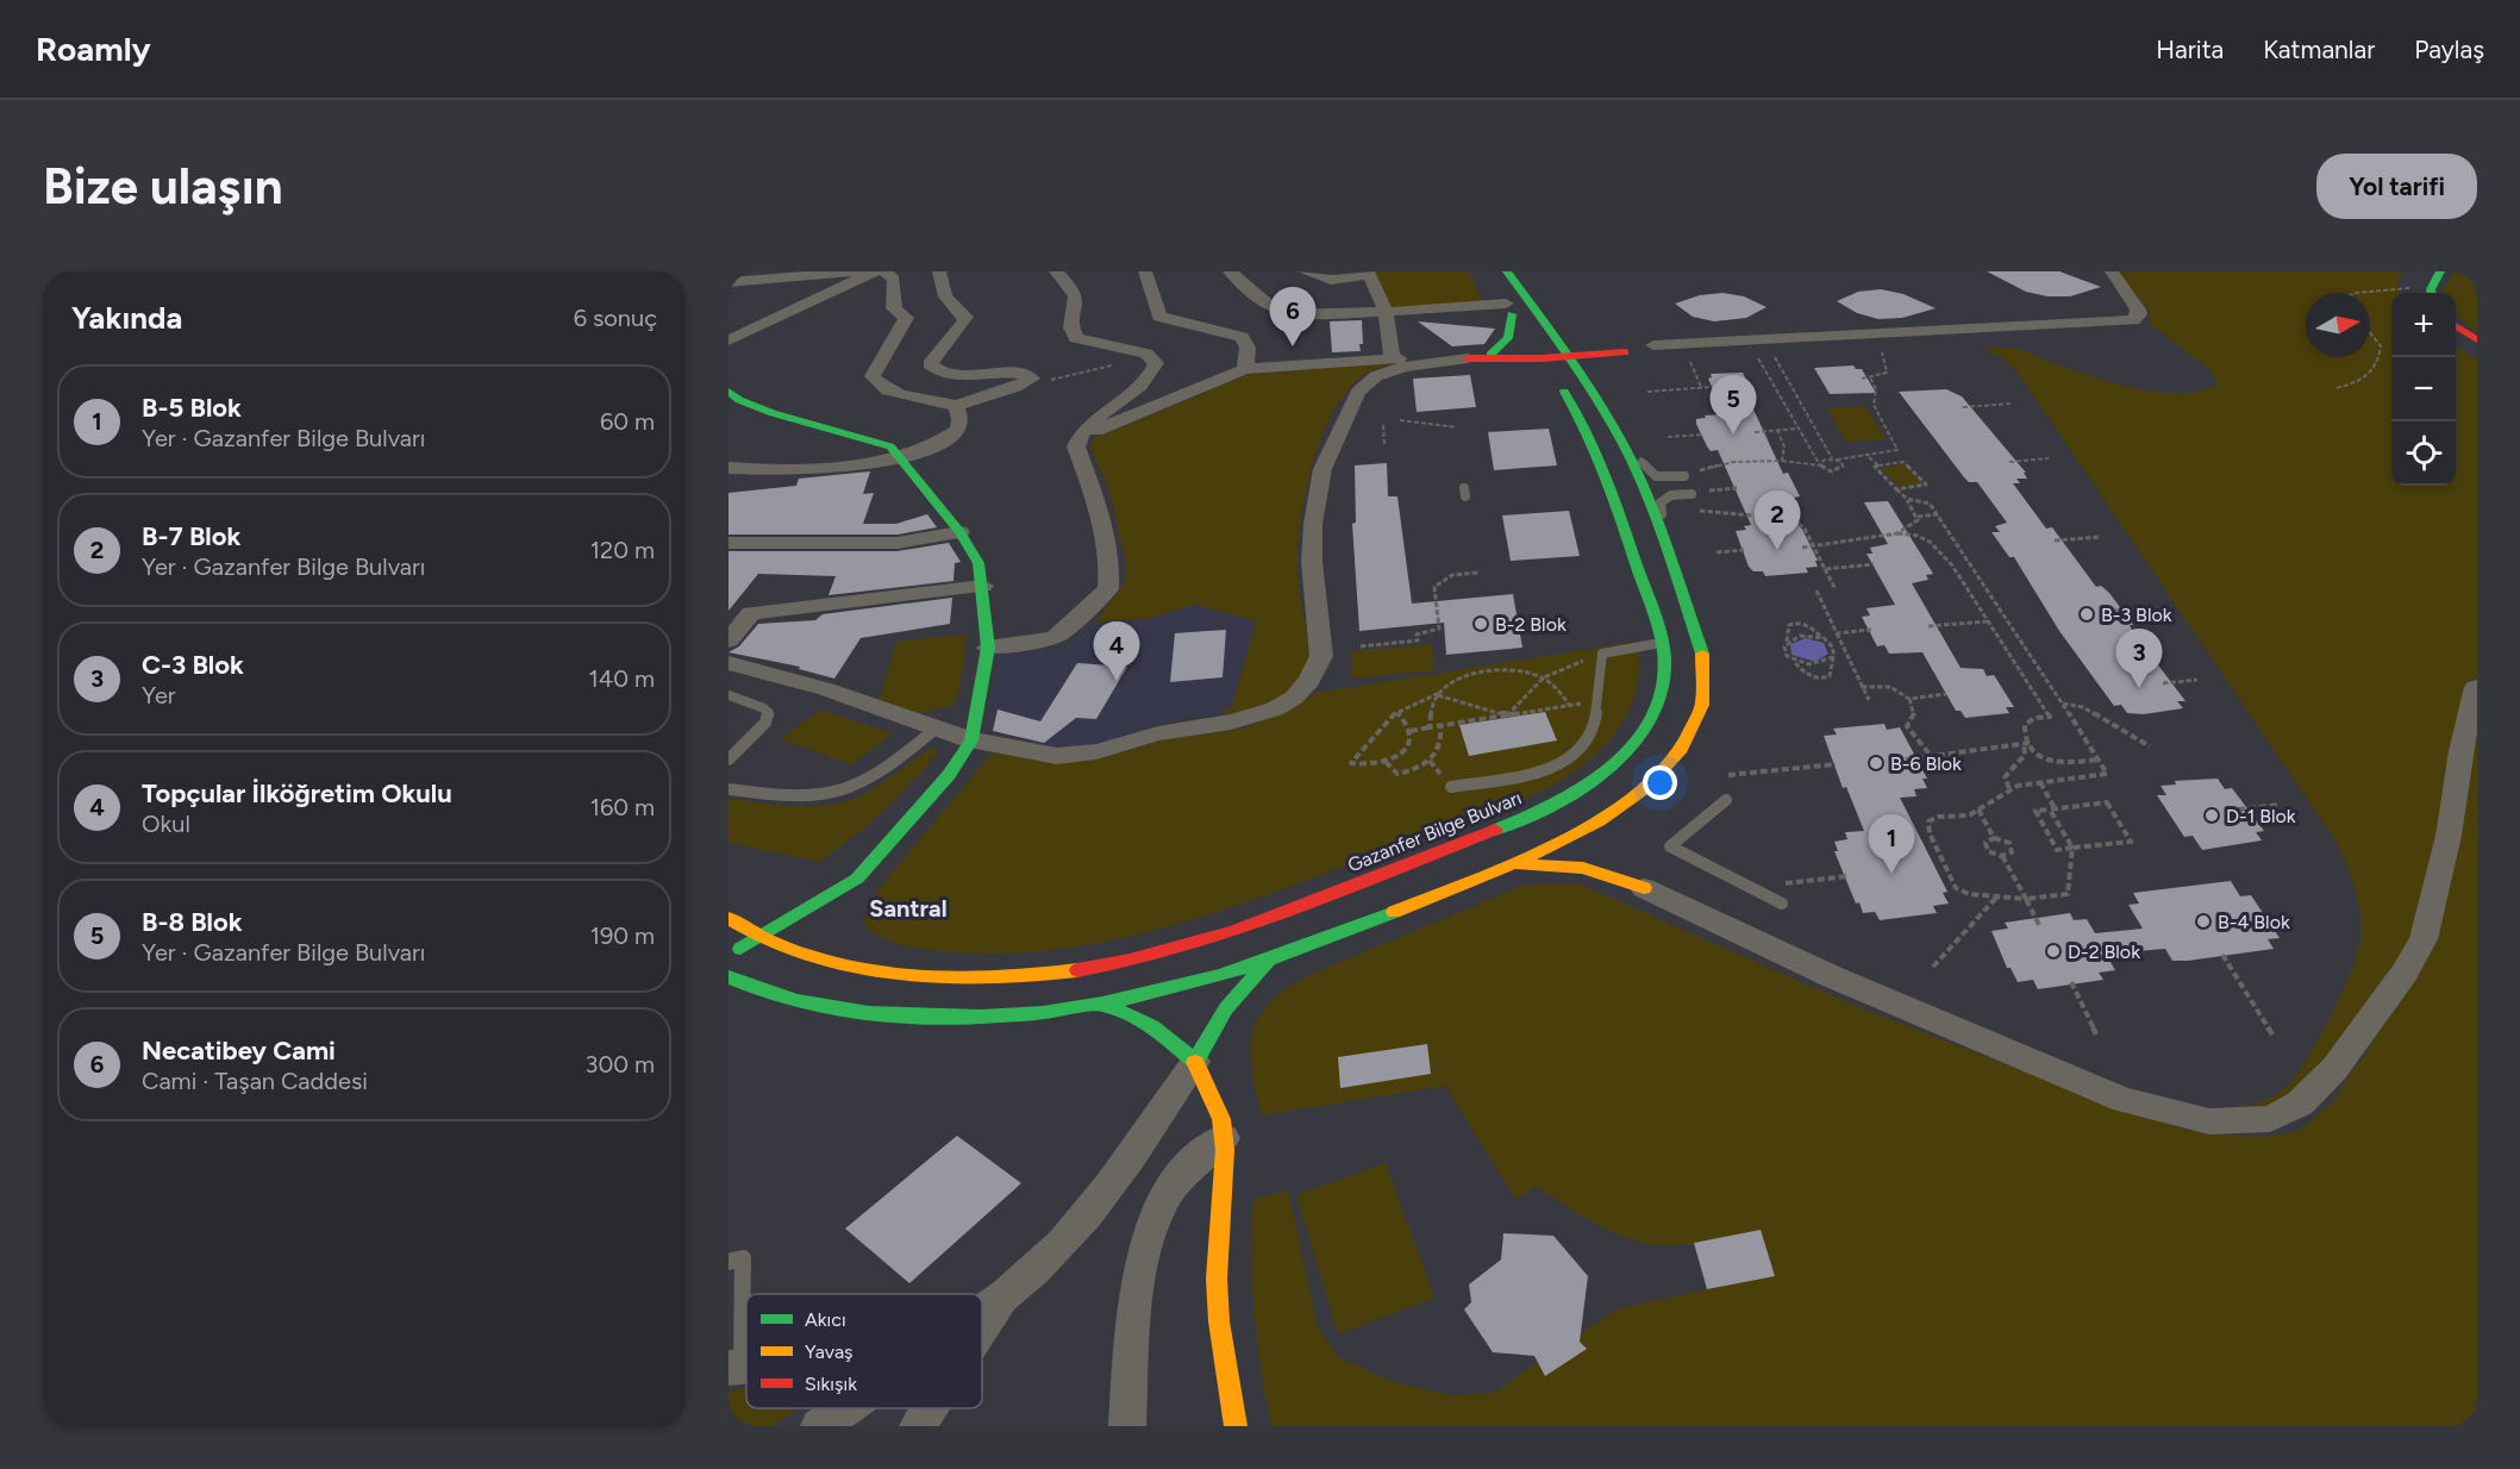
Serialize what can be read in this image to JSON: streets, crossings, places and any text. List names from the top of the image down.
{
  "streets": {
    "main road": ["Gazanfer Bilge Bulvarı"]
  },
  "districts": ["Santral"],
  "places": [
    "B-3 Blok",
    "B-2 Blok",
    "B-6 Blok",
    "D-1 Blok",
    "B-4 Blok",
    "D-2 Blok"
  ],
  "legend": ["Akıcı", "Yavaş", "Sıkışık"],
  "north": "right",
  "page": {
    "header": "Roamly",
    "nav": ["Harita", "Katmanlar", "Paylaş"],
    "buttons": "Yol tarifi",
    "title": "Bize ulaşın",
    "heading": ["Yakında", "6 sonuç"],
    "pins": [
      "6",
      "5",
      "2",
      "4",
      "3",
      "1"
    ],
    "map_buttons": ["+", "−"],
    "list": [
      {
        "mark": "1",
        "name": "B-5 Blok",
        "note": "Yer · Gazanfer Bilge Bulvarı",
        "value": "60 m"
      },
      {
        "mark": "2",
        "name": "B-7 Blok",
        "note": "Yer · Gazanfer Bilge Bulvarı",
        "value": "120 m"
      },
      {
        "mark": "3",
        "name": "C-3 Blok",
        "note": "Yer",
        "value": "140 m"
      },
      {
        "mark": "4",
        "name": "Topçular İlköğretim Okulu",
        "note": "Okul",
        "value": "160 m"
      },
      {
        "mark": "5",
        "name": "B-8 Blok",
        "note": "Yer · Gazanfer Bilge Bulvarı",
        "value": "190 m"
      },
      {
        "mark": "6",
        "name": "Necatibey Cami",
        "note": "Cami · Taşan Caddesi",
        "value": "300 m"
      }
    ]
  }
}
